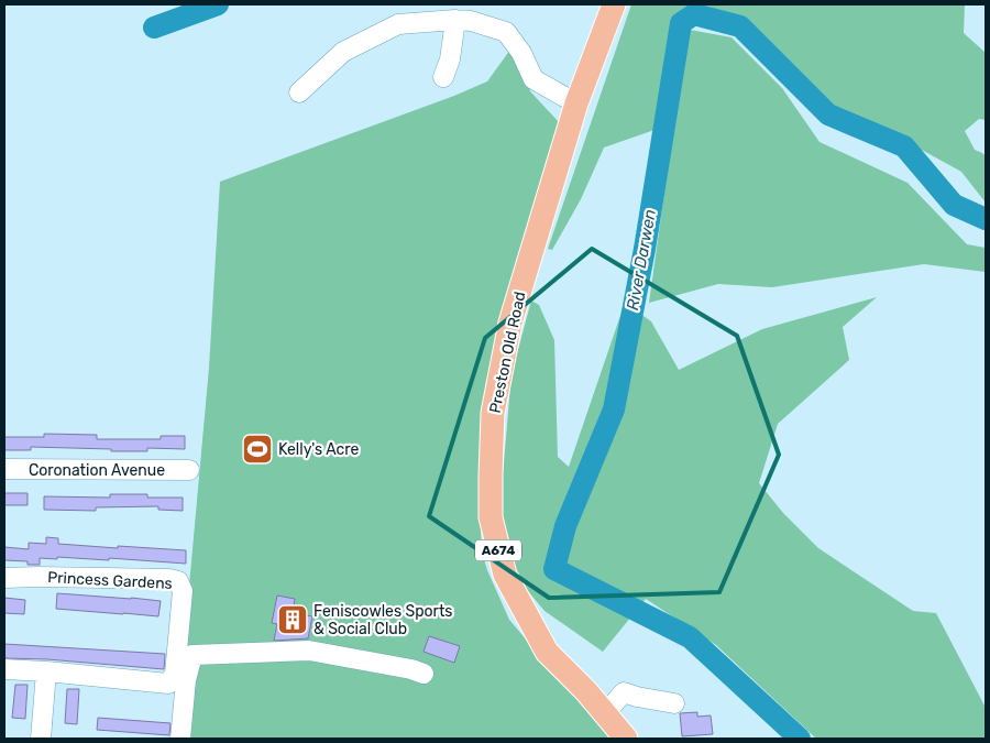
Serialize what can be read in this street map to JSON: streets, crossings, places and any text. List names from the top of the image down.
{
  "streets": {
    "main road": ["Preston Old Road", "A674"],
    "street": ["Coronation Avenue", "Princess Gardens"]
  },
  "water": ["River Darwen"],
  "places": {
    "sports": ["Kelly's Acre"],
    "building": ["Feniscowles Sports & Social Club"]
  }
}
